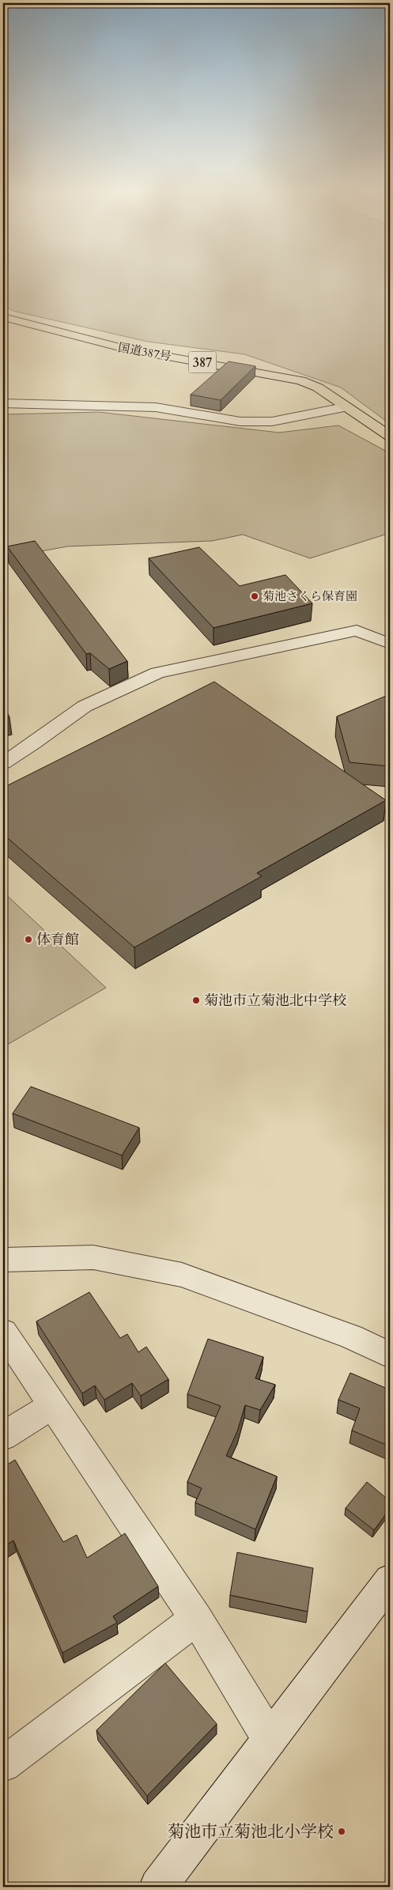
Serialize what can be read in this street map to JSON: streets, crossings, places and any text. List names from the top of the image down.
{
  "streets": {
    "highway": ["国道387号", "387"]
  },
  "places": [
    "菊池さくら保育園",
    "体育館",
    "菊池市立菊池北中学校",
    "菊池市立菊池北小学校"
  ]
}
